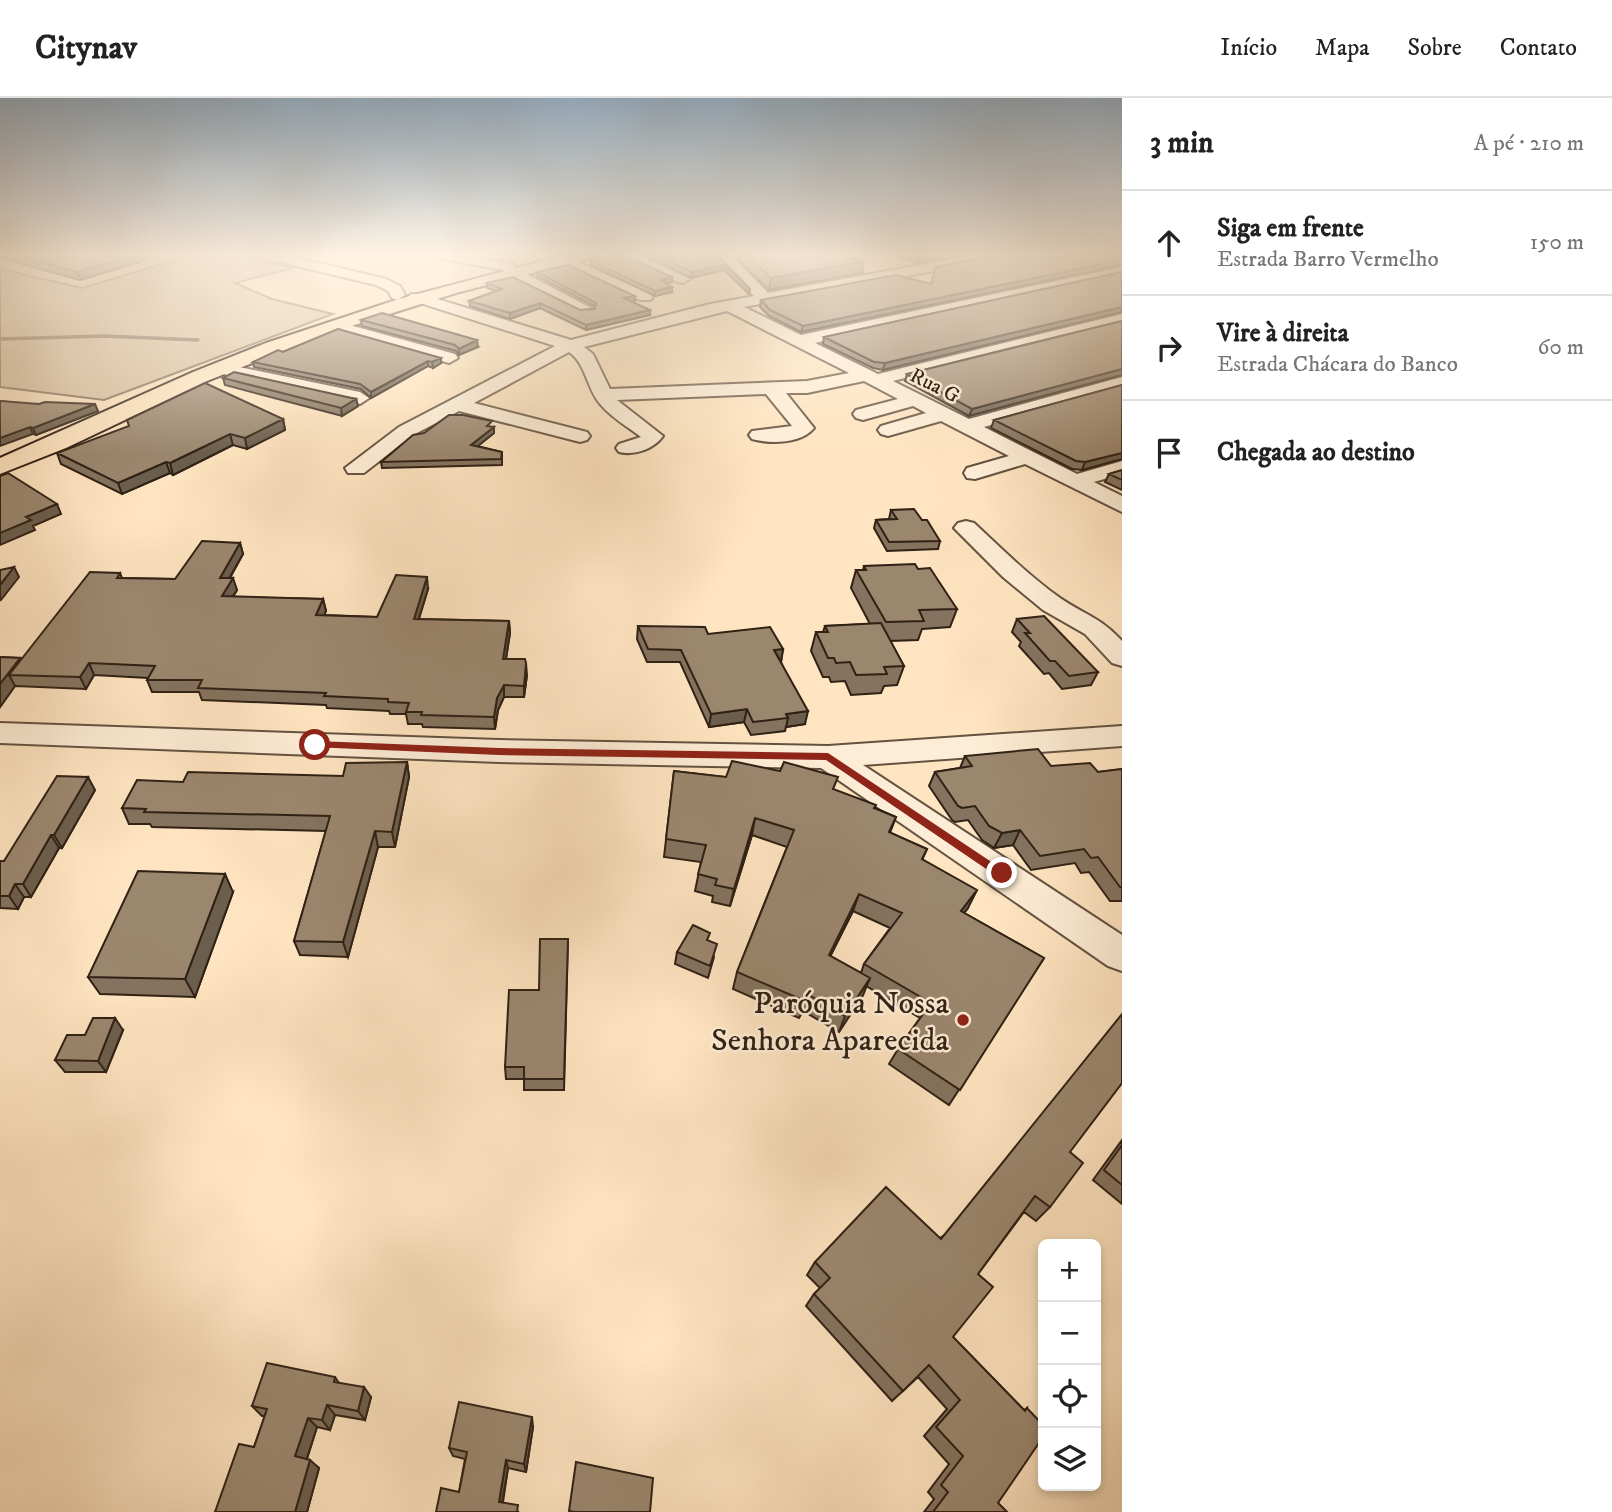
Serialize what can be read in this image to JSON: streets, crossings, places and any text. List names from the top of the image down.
{
  "streets": {
    "street": ["Rua G"]
  },
  "places": ["Paróquia Nossa Senhora Aparecida"],
  "page": {
    "header": "Citynav",
    "nav": [
      "Início",
      "Mapa",
      "Sobre",
      "Contato"
    ],
    "heading": ["3 min", "A pé · 210 m"],
    "list": [
      ["Siga em frente", "Estrada Barro Vermelho", "150 m"],
      ["Vire à direita", "Estrada Chácara do Banco", "60 m"],
      "Chegada ao destino"
    ],
    "map_buttons": ["+", "−"]
  }
}
